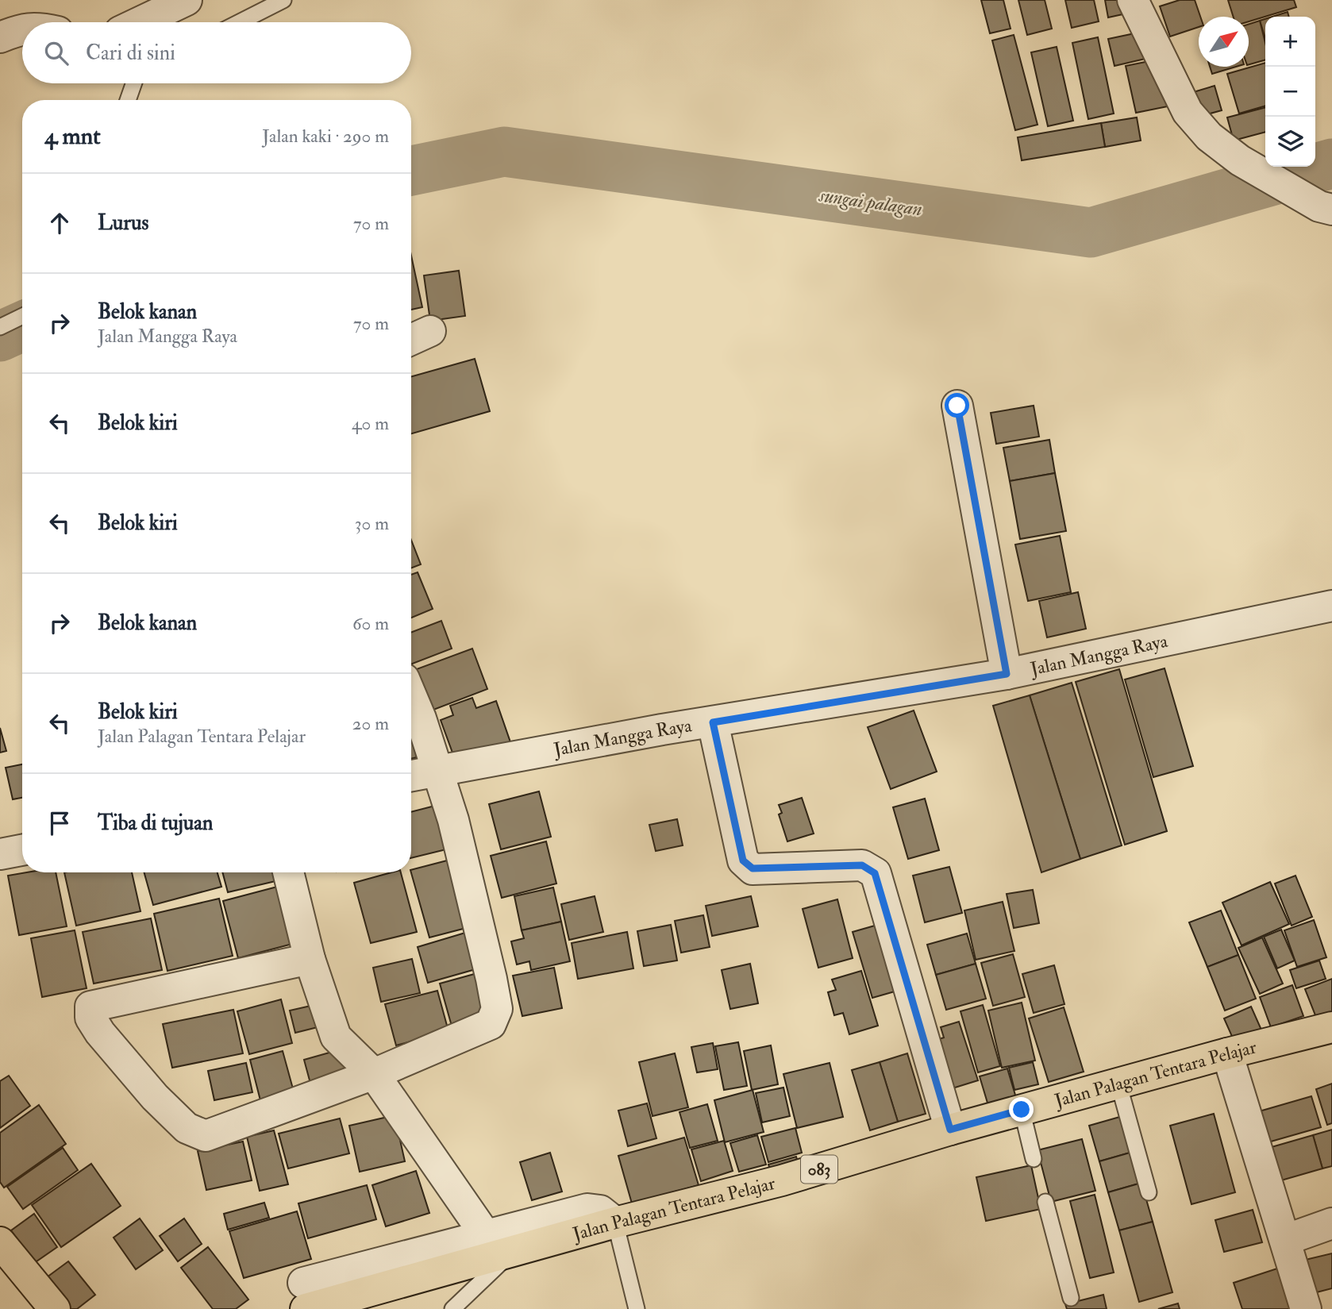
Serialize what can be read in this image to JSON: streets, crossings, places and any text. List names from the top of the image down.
{
  "streets": {
    "main road": ["Jalan Palagan Tentara Pelajar", "083"],
    "street": ["Jalan Mangga Raya"]
  },
  "water": ["sungai palagan"],
  "north": "top right",
  "page": {
    "map_buttons": ["+", "−"],
    "search": "Cari di sini",
    "heading": ["4 mnt", "Jalan kaki · 290 m"],
    "list": [
      ["Lurus", "70 m"],
      ["Belok kanan", "Jalan Mangga Raya", "70 m"],
      ["Belok kiri", "40 m"],
      ["Belok kiri", "30 m"],
      ["Belok kanan", "60 m"],
      ["Belok kiri", "Jalan Palagan Tentara Pelajar", "20 m"],
      "Tiba di tujuan"
    ]
  }
}
